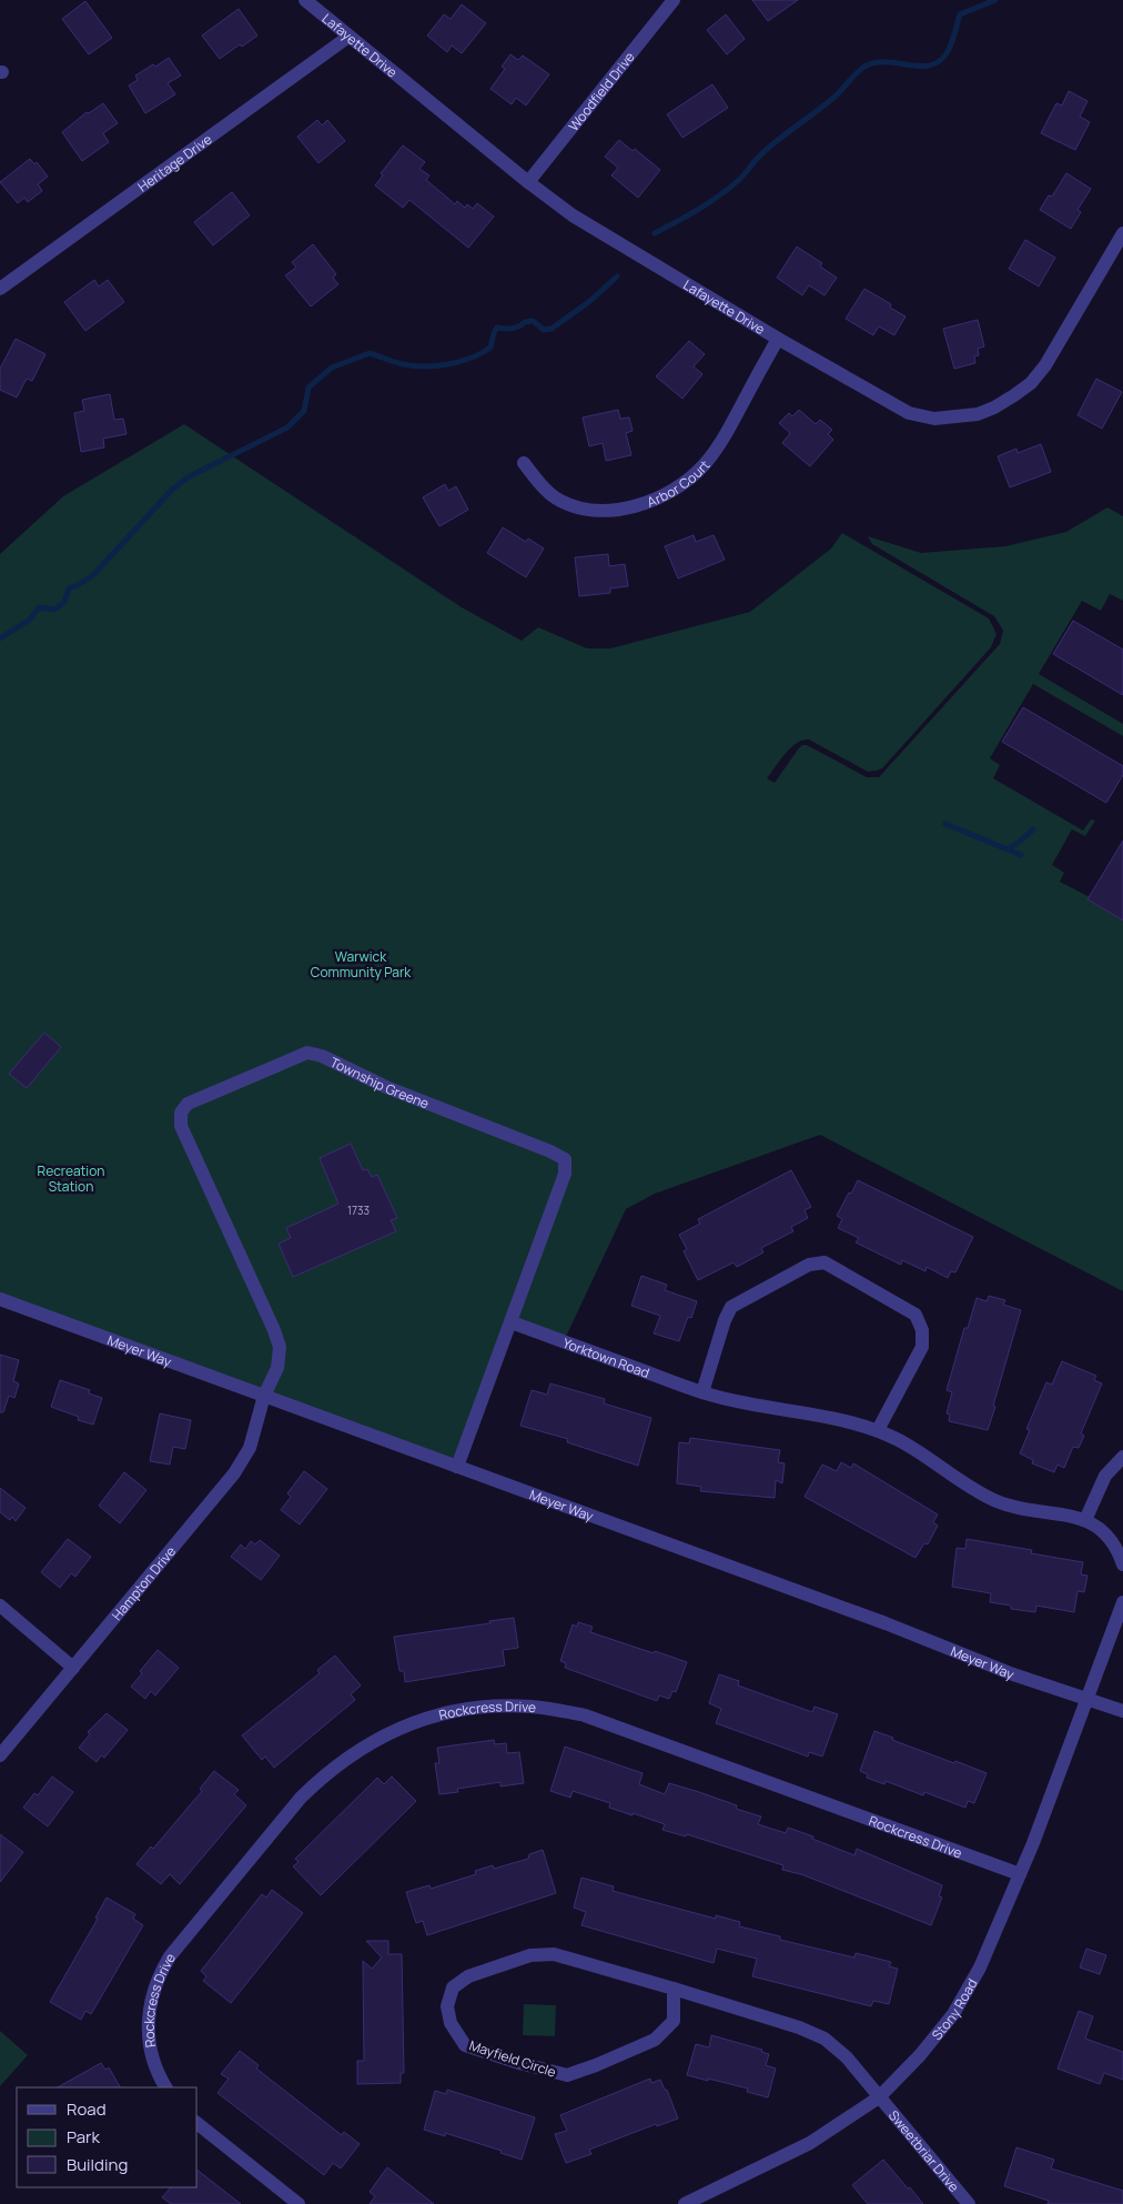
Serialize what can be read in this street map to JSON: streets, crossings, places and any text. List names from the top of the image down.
{
  "streets": {
    "street": [
      "Lafayette Drive",
      "Woodfield Drive",
      "Heritage Drive",
      "Arbor Court",
      "Township Greene",
      "Meyer Way",
      "Yorktown Road",
      "Hampton Drive",
      "Rockcress Drive",
      "Stony Road",
      "Mayfield Circle",
      "Sweetbriar Drive"
    ]
  },
  "crossings": [
    ["Lafayette Drive", "Woodfield Drive"],
    ["Lafayette Drive", "Heritage Drive"],
    ["Lafayette Drive", "Arbor Court"],
    ["Township Greene", "Meyer Way"],
    ["Township Greene", "Yorktown Road"],
    ["Township Greene", "Hampton Drive"],
    ["Meyer Way", "Hampton Drive"],
    ["Meyer Way", "Stony Road"],
    ["Rockcress Drive", "Stony Road"],
    ["Stony Road", "Mayfield Circle"],
    ["Stony Road", "Sweetbriar Drive"],
    ["Mayfield Circle", "Sweetbriar Drive"]
  ],
  "parks": ["Warwick Community Park", "Recreation Station"],
  "house_numbers": ["1733"],
  "legend": ["Road", "Park", "Building"]
}
